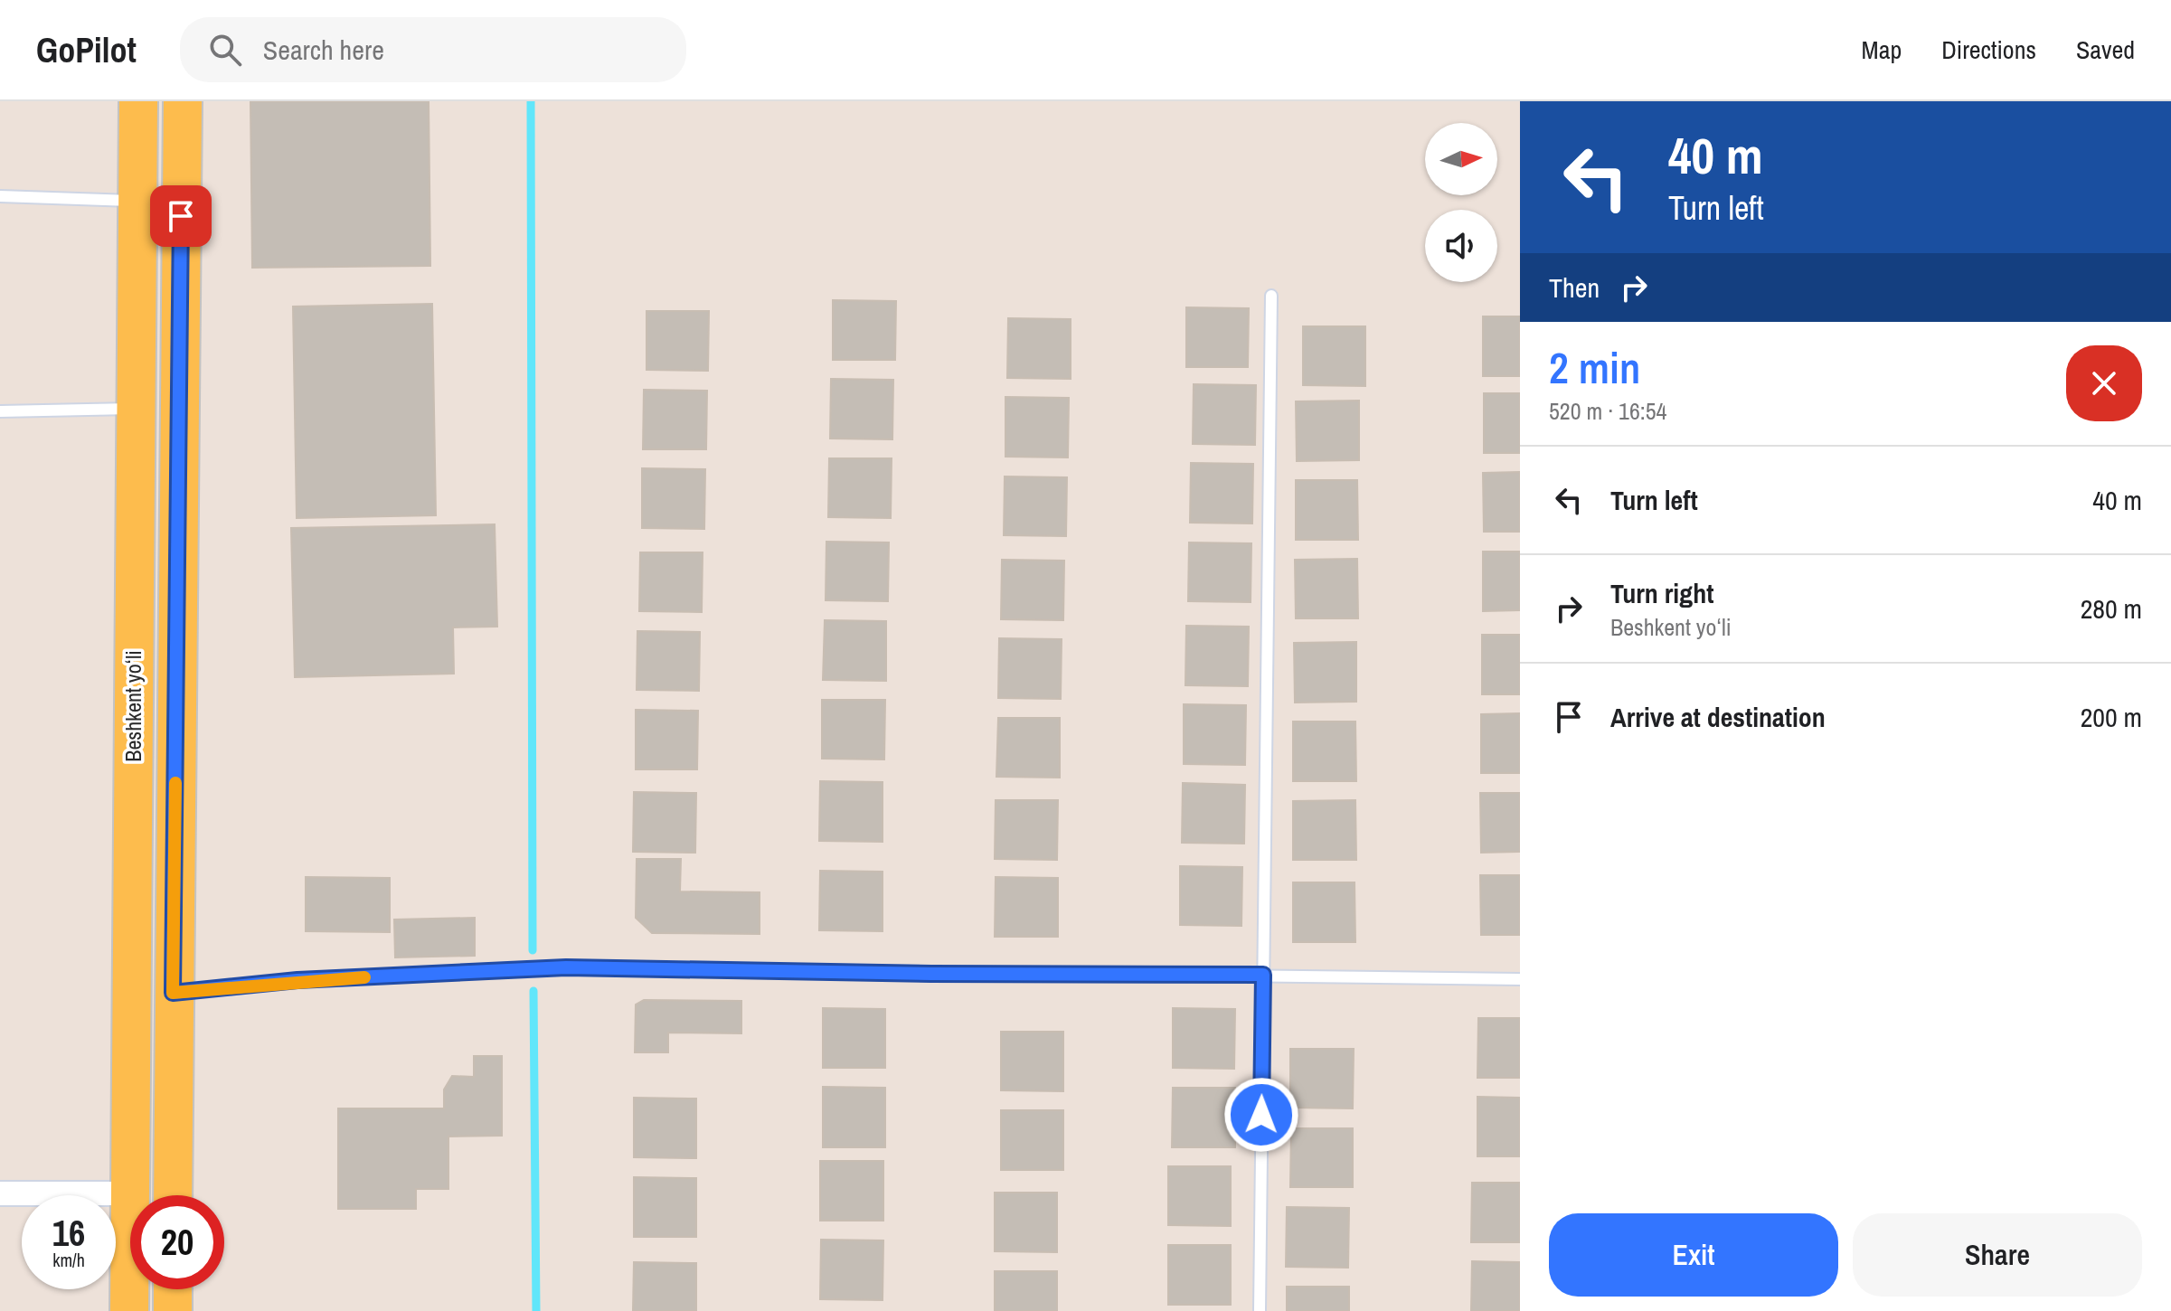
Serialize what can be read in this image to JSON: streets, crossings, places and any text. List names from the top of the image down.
{
  "streets": {
    "main road": ["Beshkent yoʻli"]
  },
  "north": "right",
  "page": {
    "header": "GoPilot",
    "search": "Search here",
    "nav": ["Map", "Directions", "Saved"],
    "turn": ["40 m", "Turn left"],
    "then": "Then",
    "heading": ["2 min", "520 m · 16:54"],
    "list": [
      {
        "name": "Turn left",
        "value": "40 m"
      },
      {
        "name": "Turn right",
        "note": "Beshkent yoʻli",
        "value": "280 m"
      },
      {
        "name": "Arrive at destination",
        "value": "200 m"
      }
    ],
    "speed": "16 km/h",
    "limit": "20",
    "buttons": ["Exit", "Share"]
  }
}
